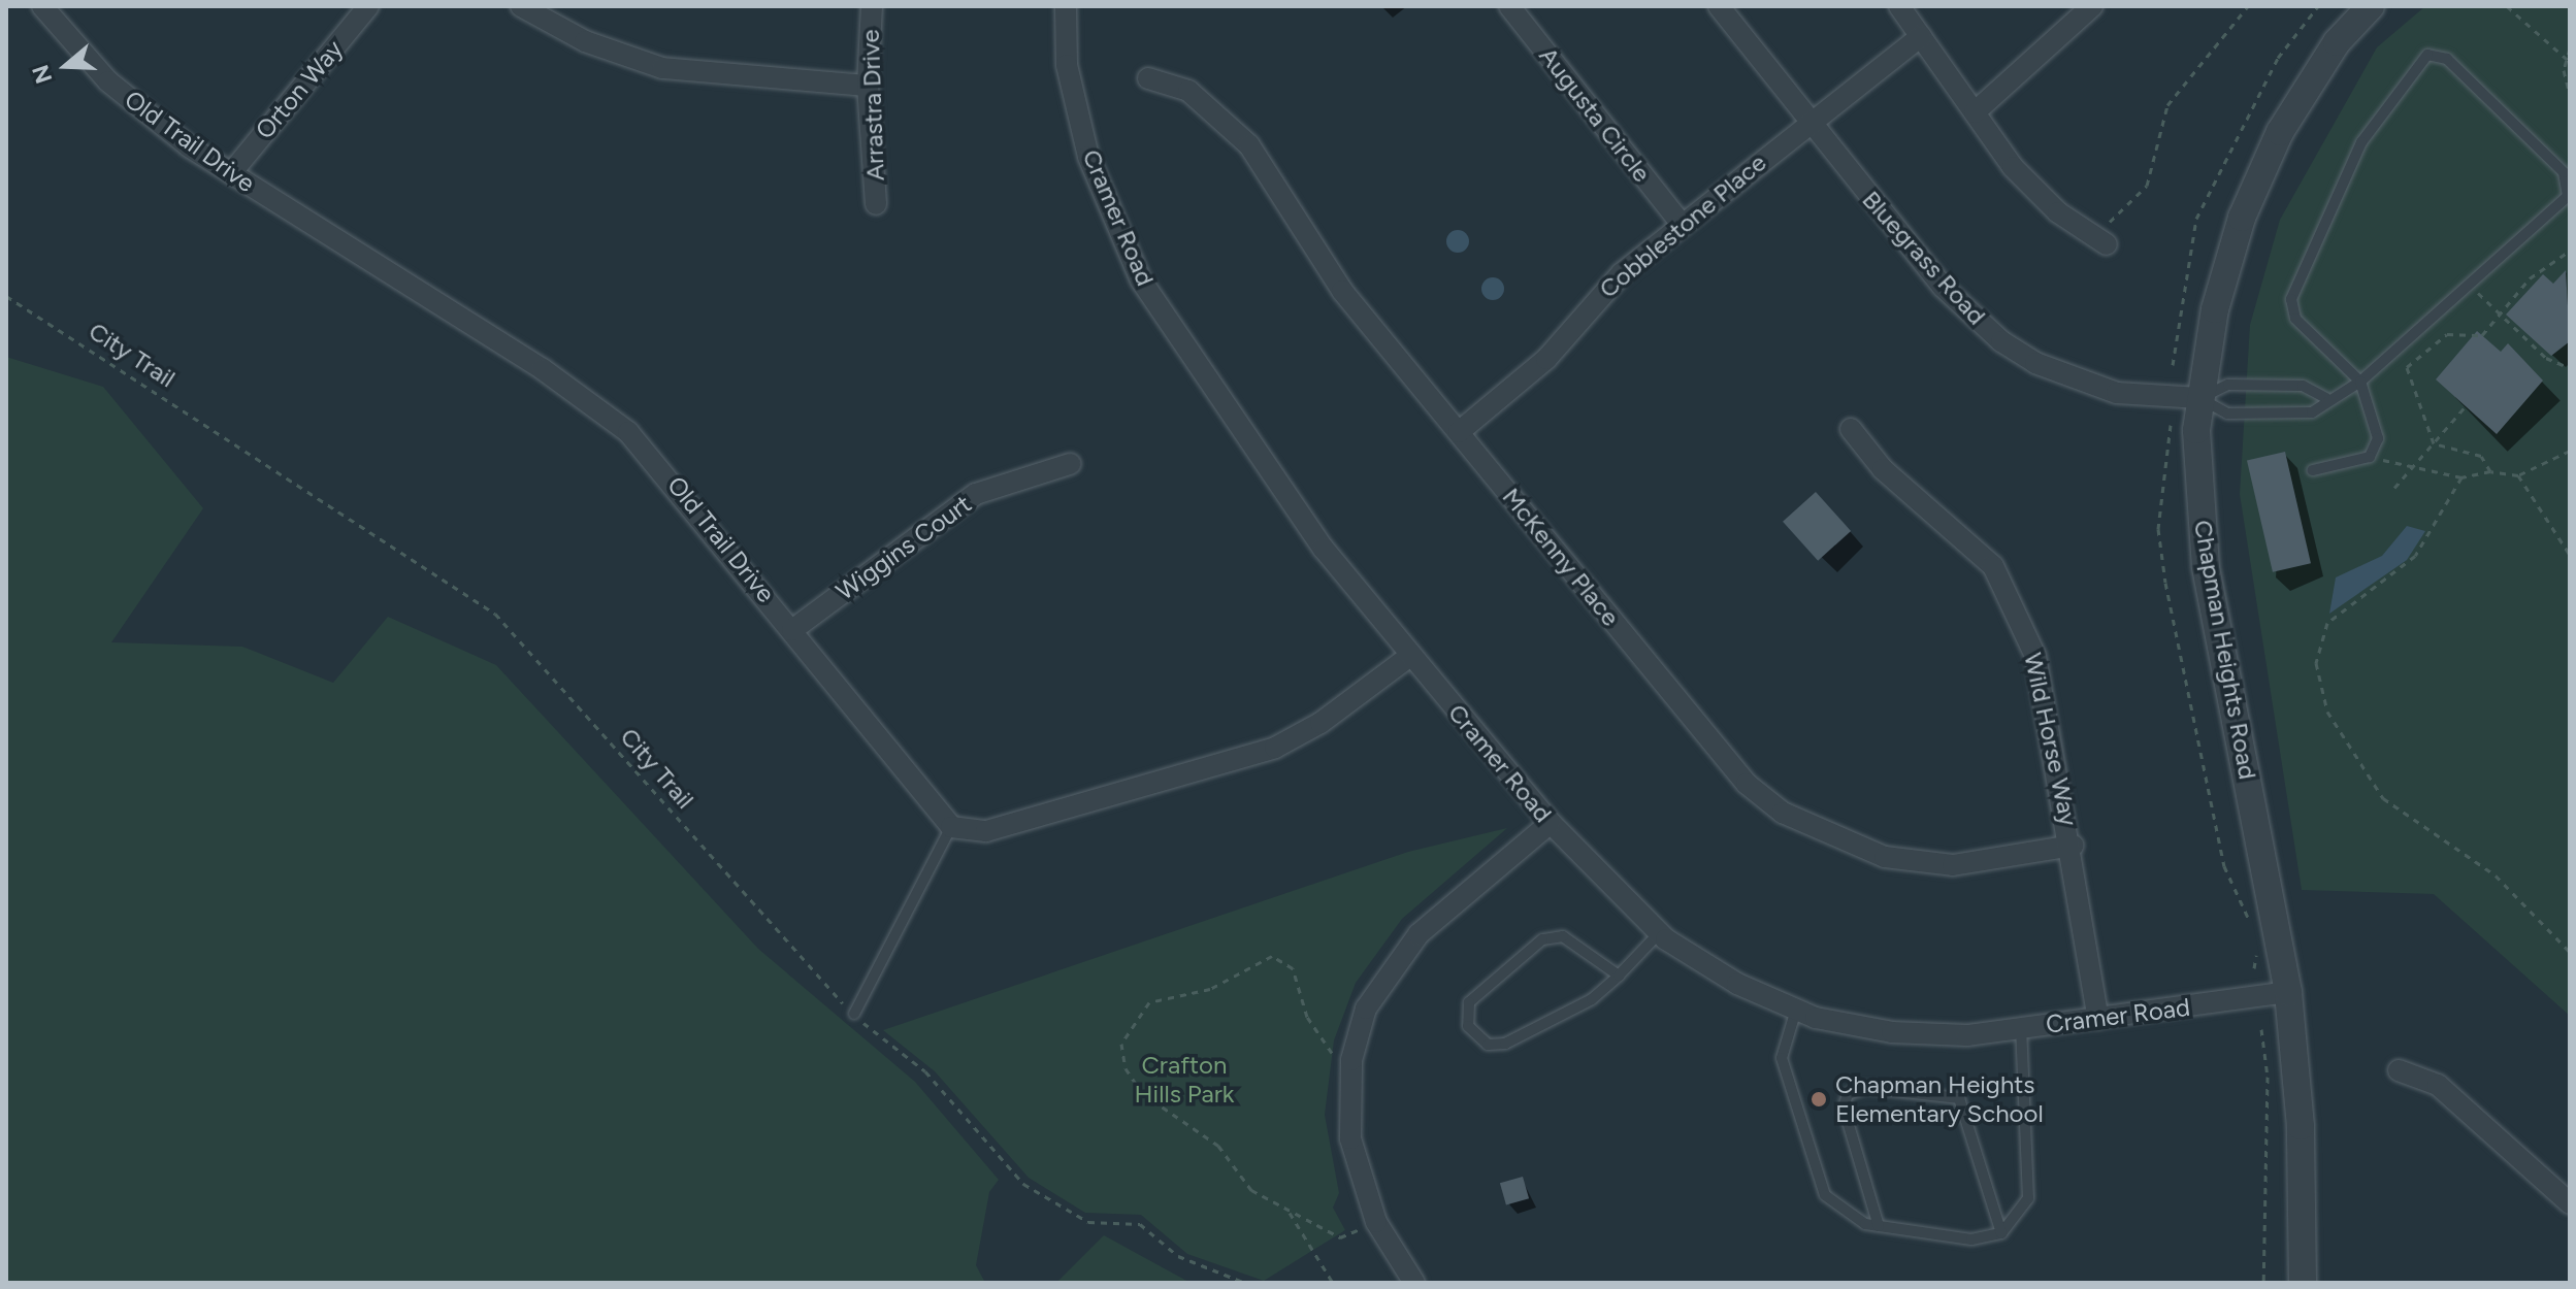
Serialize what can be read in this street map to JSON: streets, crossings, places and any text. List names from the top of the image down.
{
  "streets": {
    "street": [
      "Orton Way",
      "Arrastra Drive",
      "Augusta Circle",
      "Old Trail Drive",
      "Cramer Road",
      "Cobblestone Place",
      "Bluegrass Road",
      "Wiggins Court",
      "McKenny Place",
      "Chapman Heights Road",
      "Wild Horse Way"
    ],
    "path": ["City Trail"]
  },
  "crossings": [
    ["Orton Way", "Old Trail Drive"],
    ["Augusta Circle", "Cobblestone Place"],
    ["Old Trail Drive", "Wiggins Court"],
    ["Cramer Road", "Chapman Heights Road"],
    ["Cramer Road", "Wild Horse Way"],
    ["Cobblestone Place", "Bluegrass Road"],
    ["Cobblestone Place", "McKenny Place"],
    ["Bluegrass Road", "Chapman Heights Road"],
    ["McKenny Place", "Wild Horse Way"]
  ],
  "parks": ["Crafton Hills Park"],
  "places": ["Chapman Heights Elementary School"],
  "north": "left"
}
